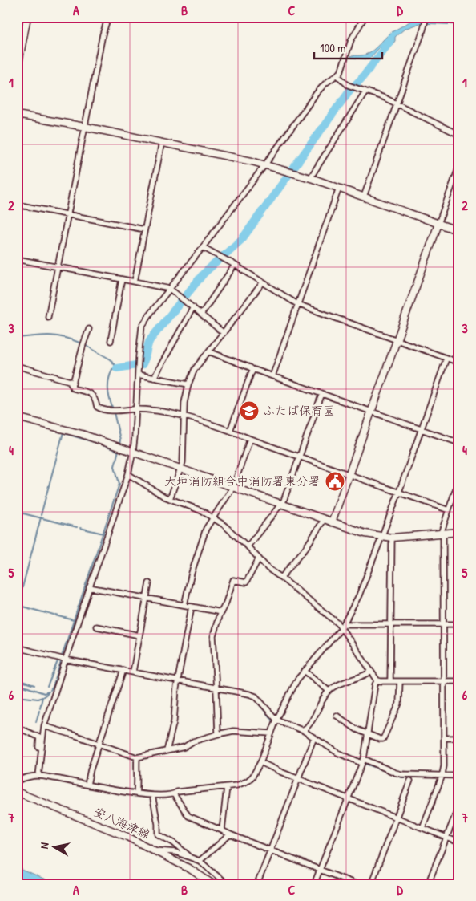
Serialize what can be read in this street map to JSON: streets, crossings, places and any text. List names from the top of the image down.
{
  "streets": {
    "street": ["安八海津線"]
  },
  "places": {
    "school or university": ["ふたば保育園"],
    "public building": ["大垣消防組合中消防署東分署"]
  },
  "scale_bar": "100 m",
  "north": "left",
  "grid": {
    "columns": [
      "A",
      "B",
      "C",
      "D"
    ],
    "rows": [
      "1",
      "2",
      "3",
      "4",
      "5",
      "6",
      "7"
    ]
  }
}
